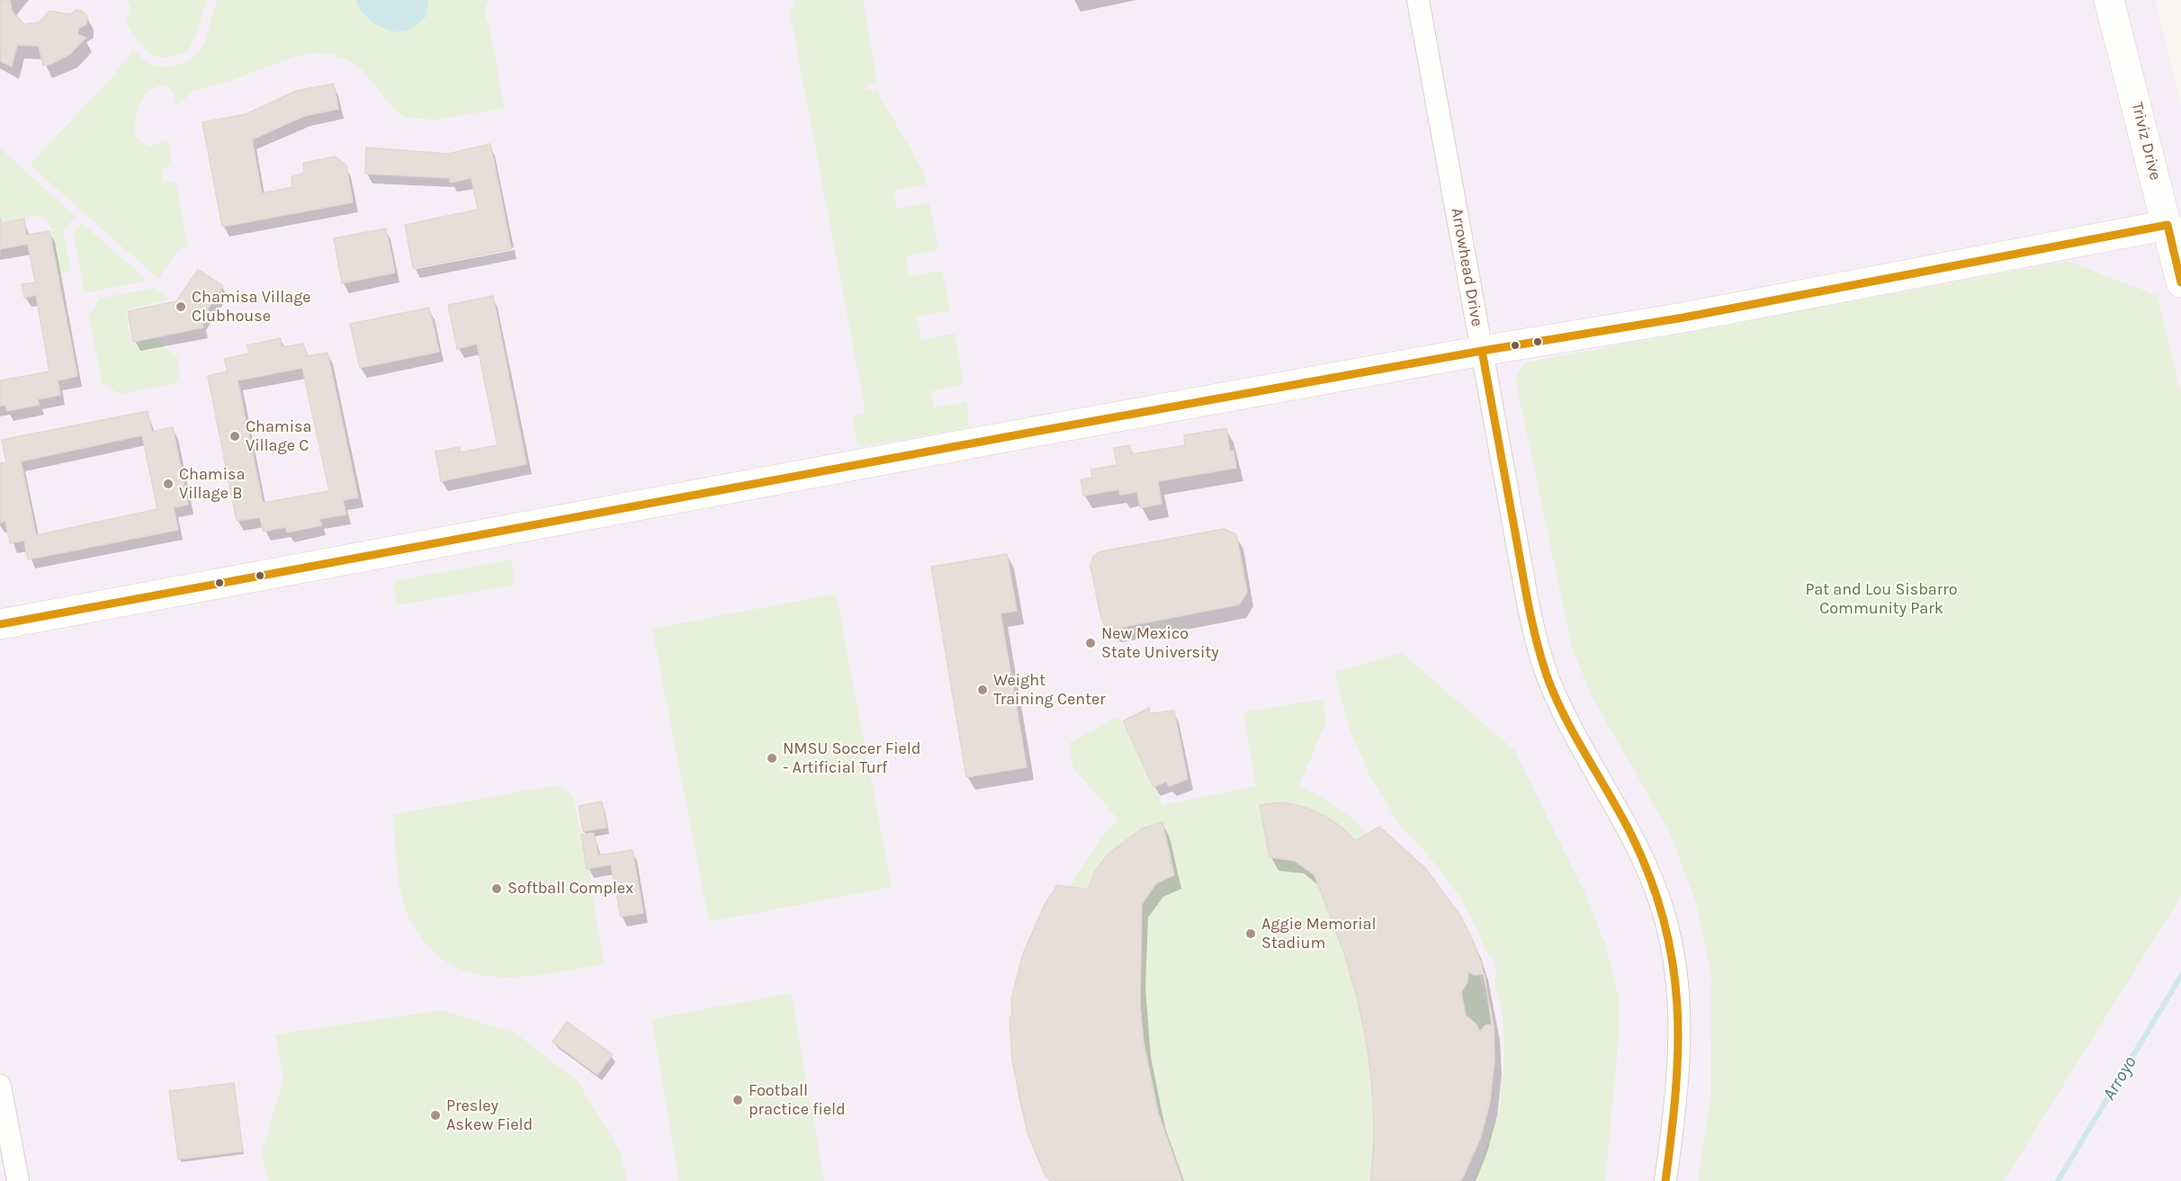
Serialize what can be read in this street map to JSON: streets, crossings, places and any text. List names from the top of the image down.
{
  "streets": {
    "street": ["Triviz Drive", "Arrowhead Drive"]
  },
  "water": ["Arroyo"],
  "parks": ["Pat and Lou Sisbarro Community Park"],
  "places": [
    "Chamisa Village Clubhouse",
    "Chamisa Village C",
    "Chamisa Village B",
    "New Mexico State University",
    "Weight Training Center",
    "NMSU Soccer Field - Artificial Turf",
    "Softball Complex",
    "Aggie Memorial Stadium",
    "Football practice field",
    "Presley Askew Field"
  ]
}
